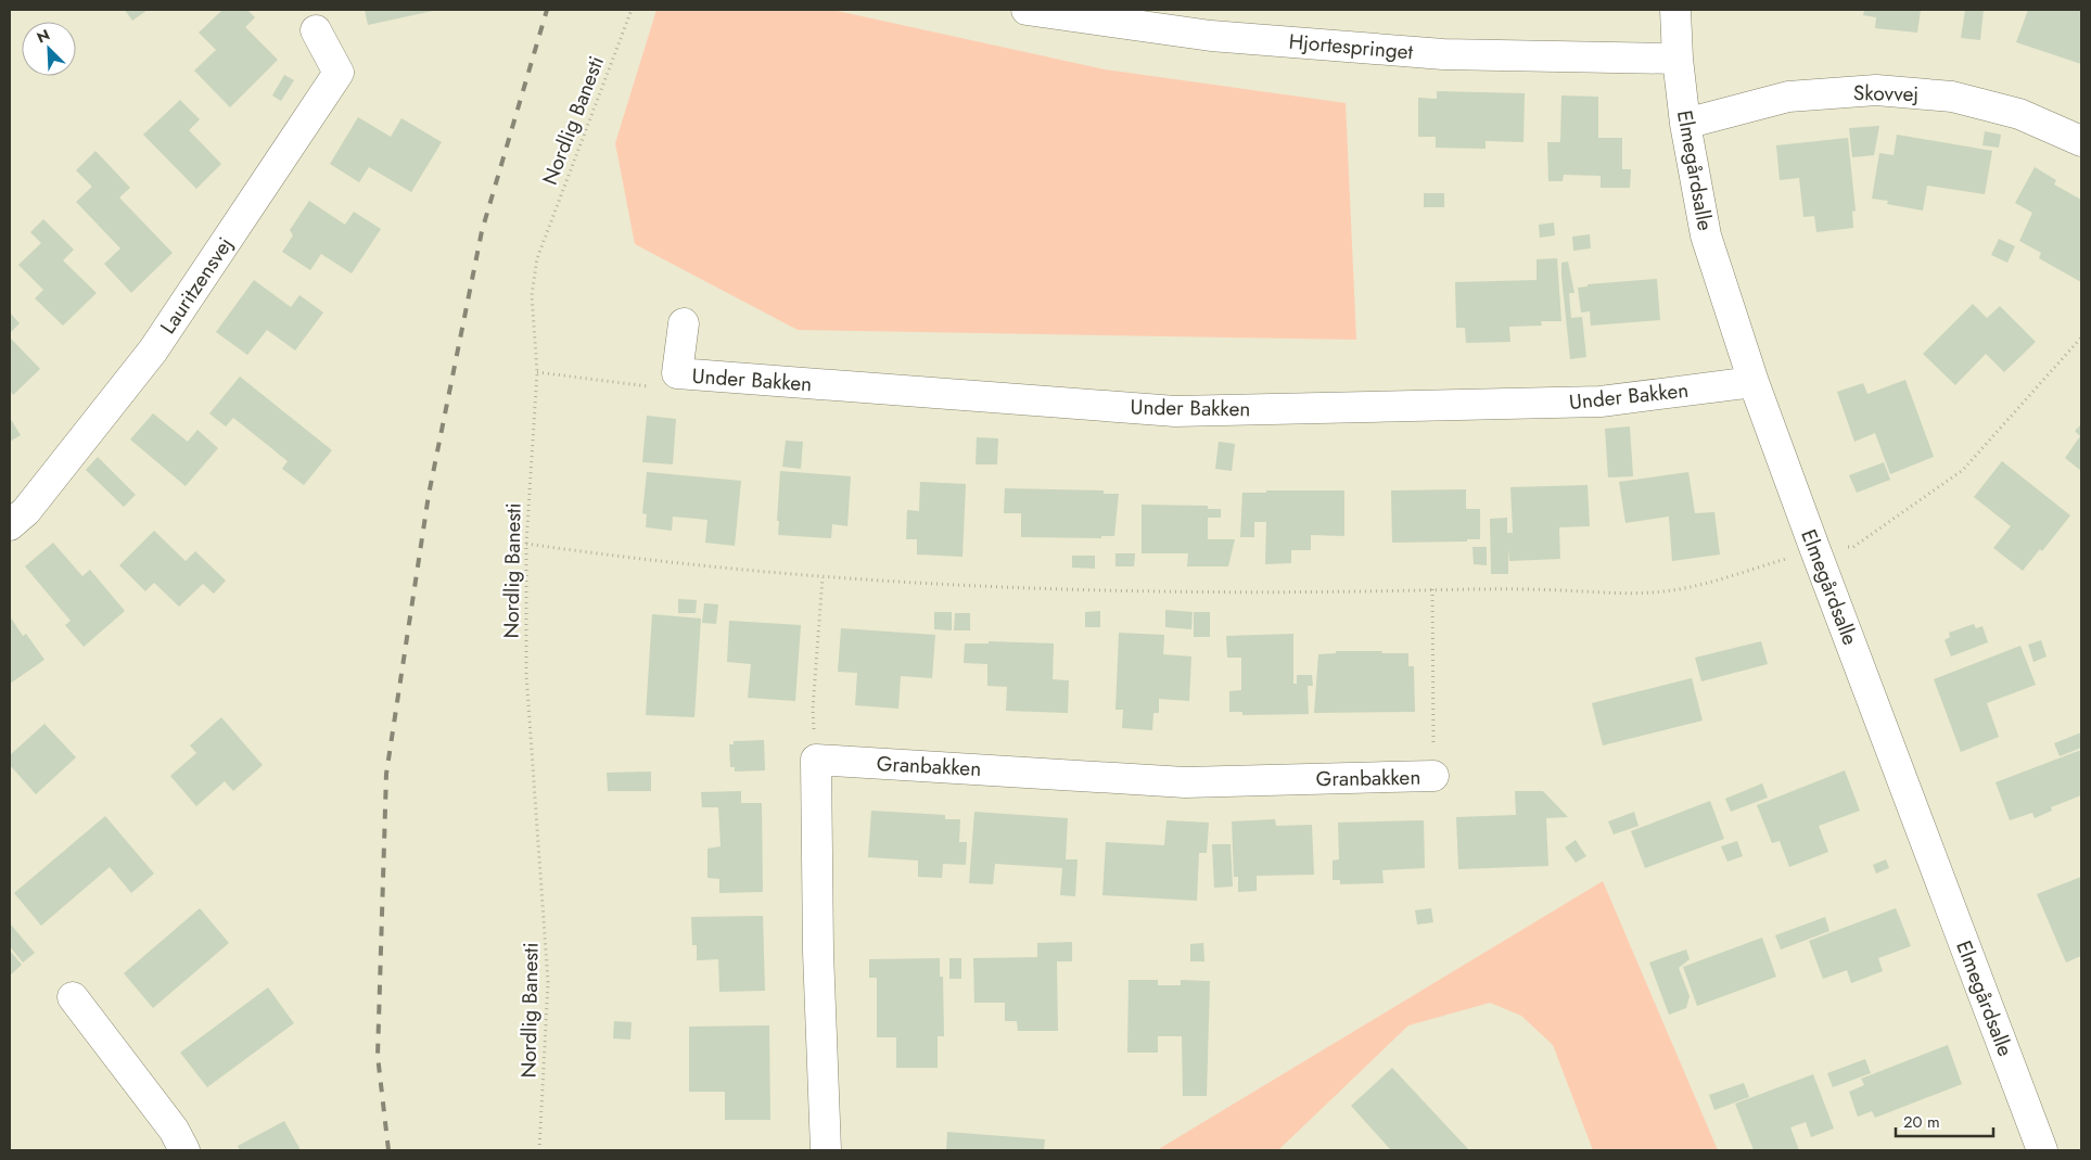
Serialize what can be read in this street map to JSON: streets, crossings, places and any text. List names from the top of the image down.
{
  "streets": {
    "street": [
      "Hjortespringet",
      "Skovvej",
      "Elmegårdsalle",
      "Lauritzensvej",
      "Under Bakken",
      "Granbakken"
    ],
    "path": ["Nordlig Banesti"]
  },
  "crossings": [
    ["Hjortespringet", "Elmegårdsalle"],
    ["Skovvej", "Elmegårdsalle"],
    ["Elmegårdsalle", "Under Bakken"]
  ],
  "scale_bar": "20 m",
  "north": "top left"
}
